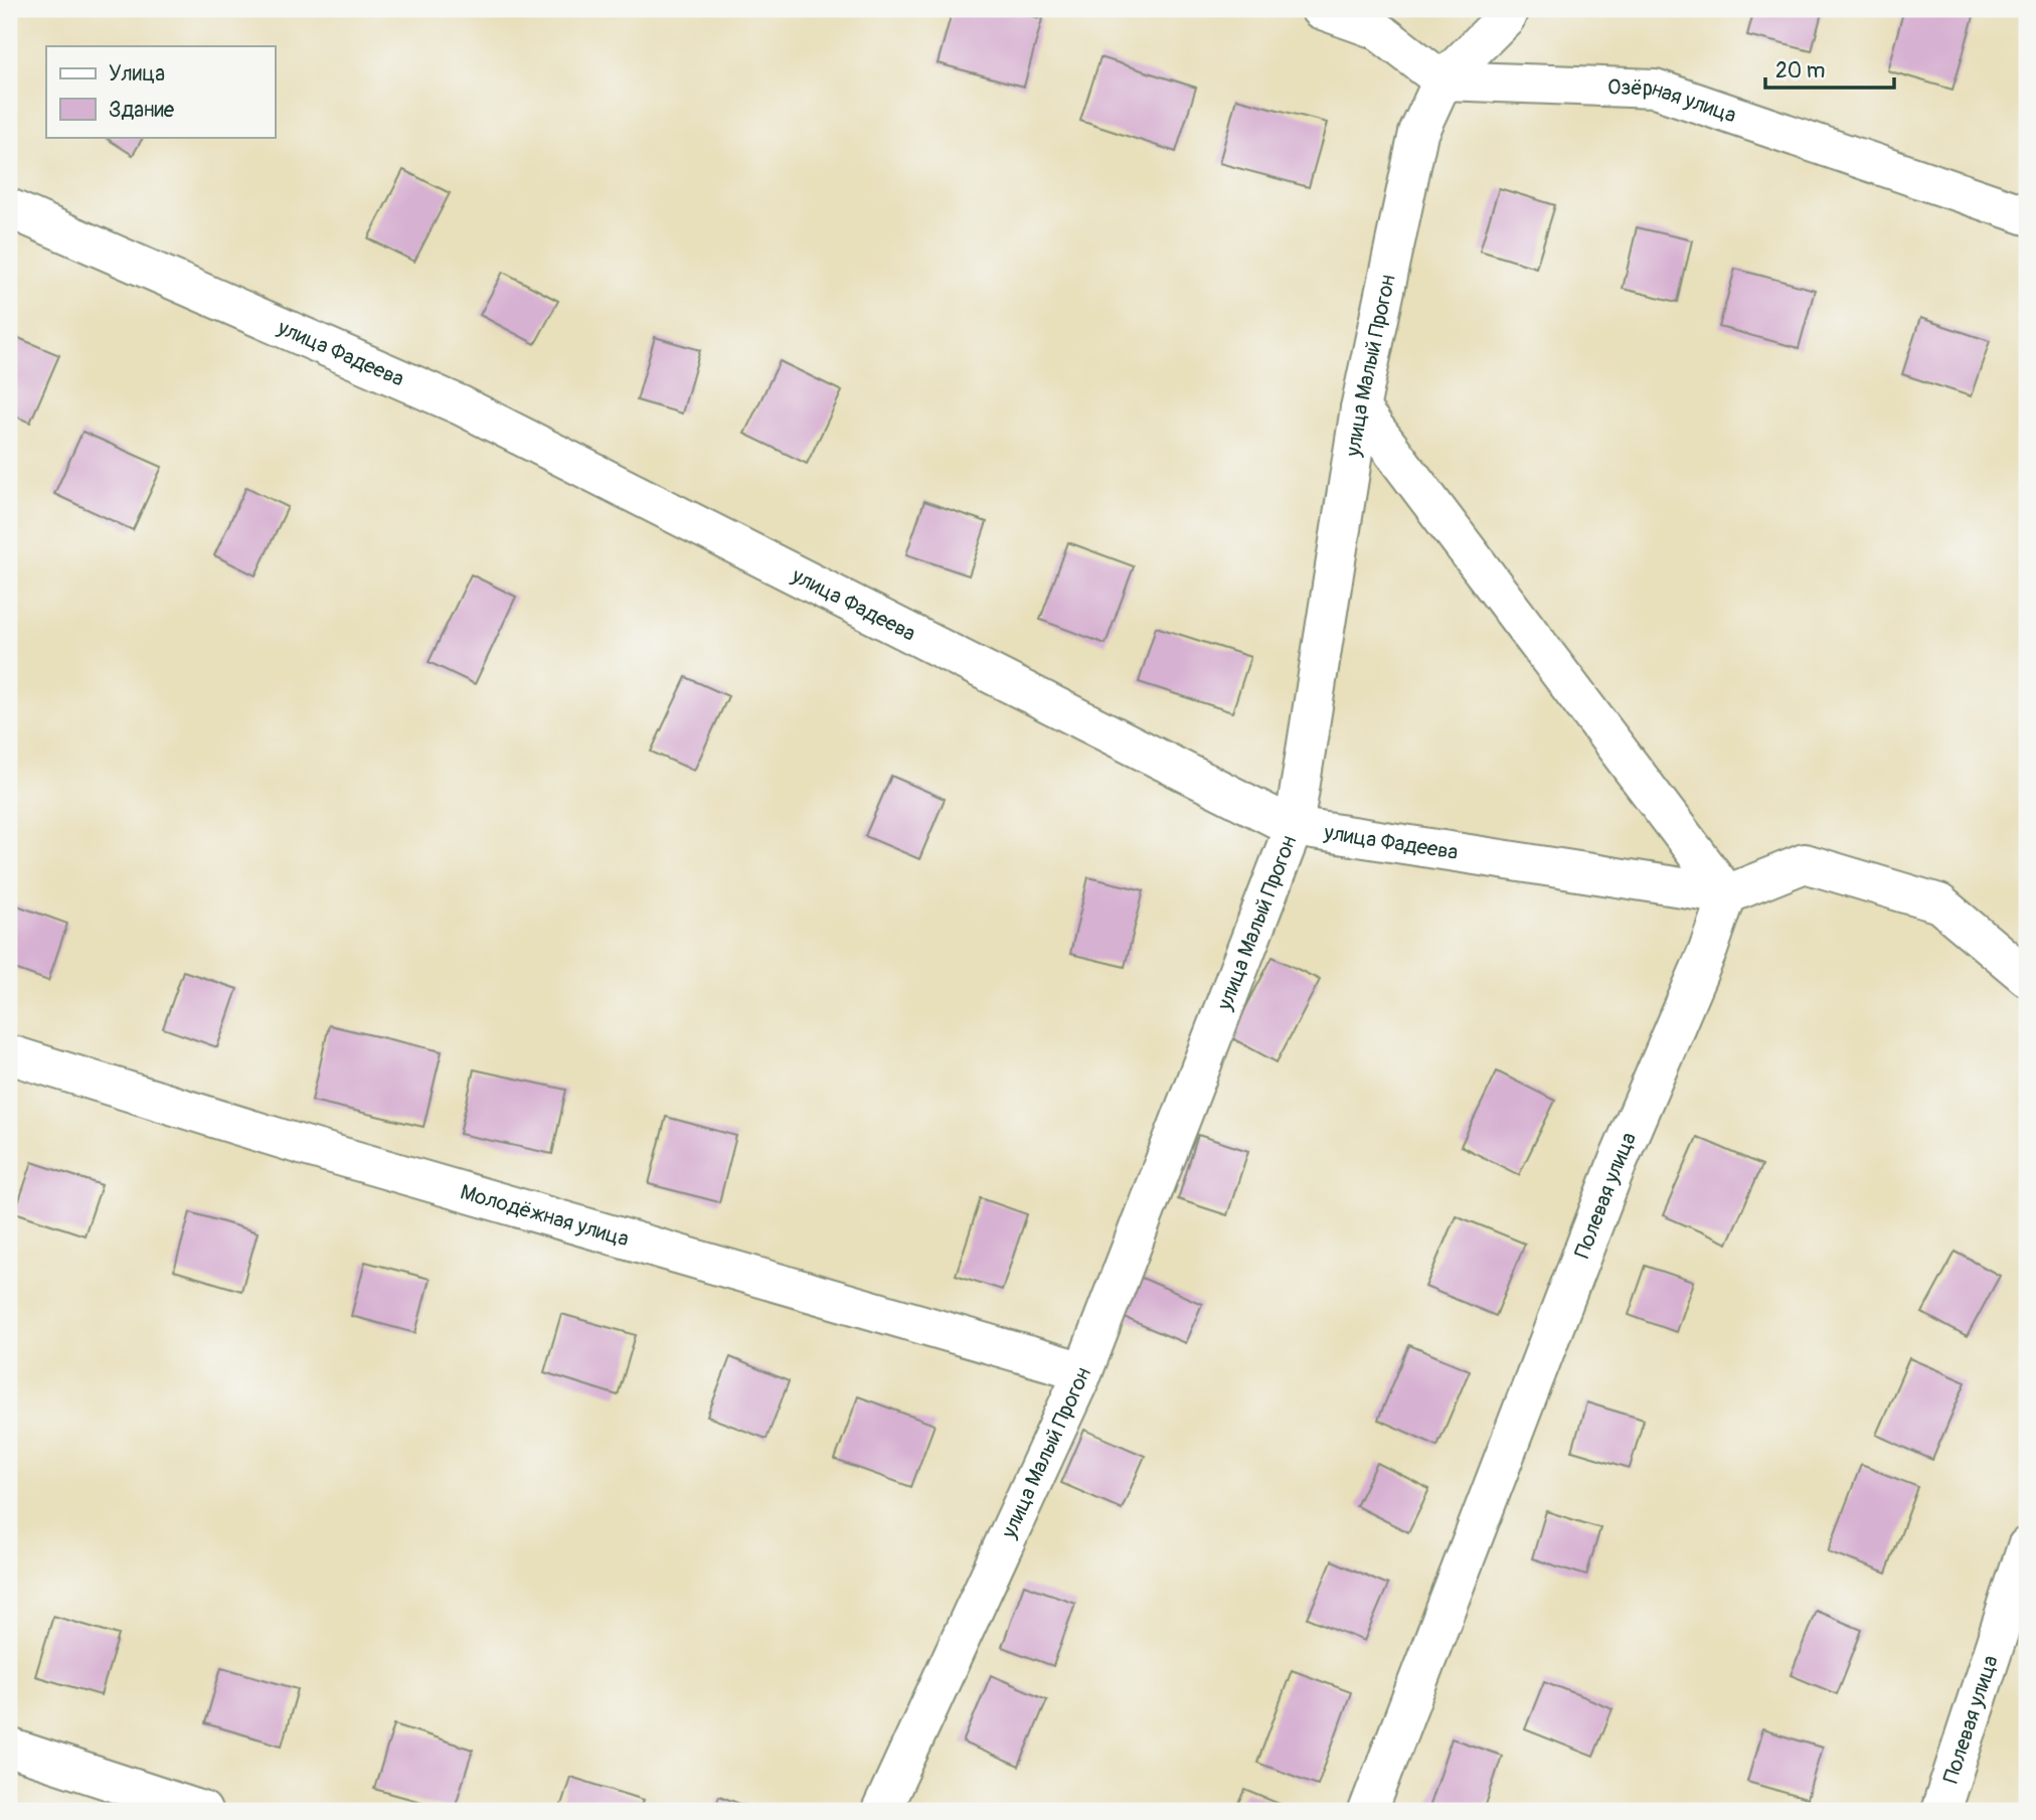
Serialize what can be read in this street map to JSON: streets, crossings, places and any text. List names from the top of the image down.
{
  "streets": {
    "street": [
      "Озёрная улица",
      "улица Фадеева",
      "улица Малый Прогон",
      "Полевая улица",
      "Молодёжная улица"
    ]
  },
  "crossings": [
    ["Озёрная улица", "улица Малый Прогон"],
    ["улица Фадеева", "улица Малый Прогон"],
    ["улица Фадеева", "Полевая улица"],
    ["улица Малый Прогон", "Молодёжная улица"]
  ],
  "legend": ["Улица", "Здание"],
  "scale_bar": "20 m"
}
